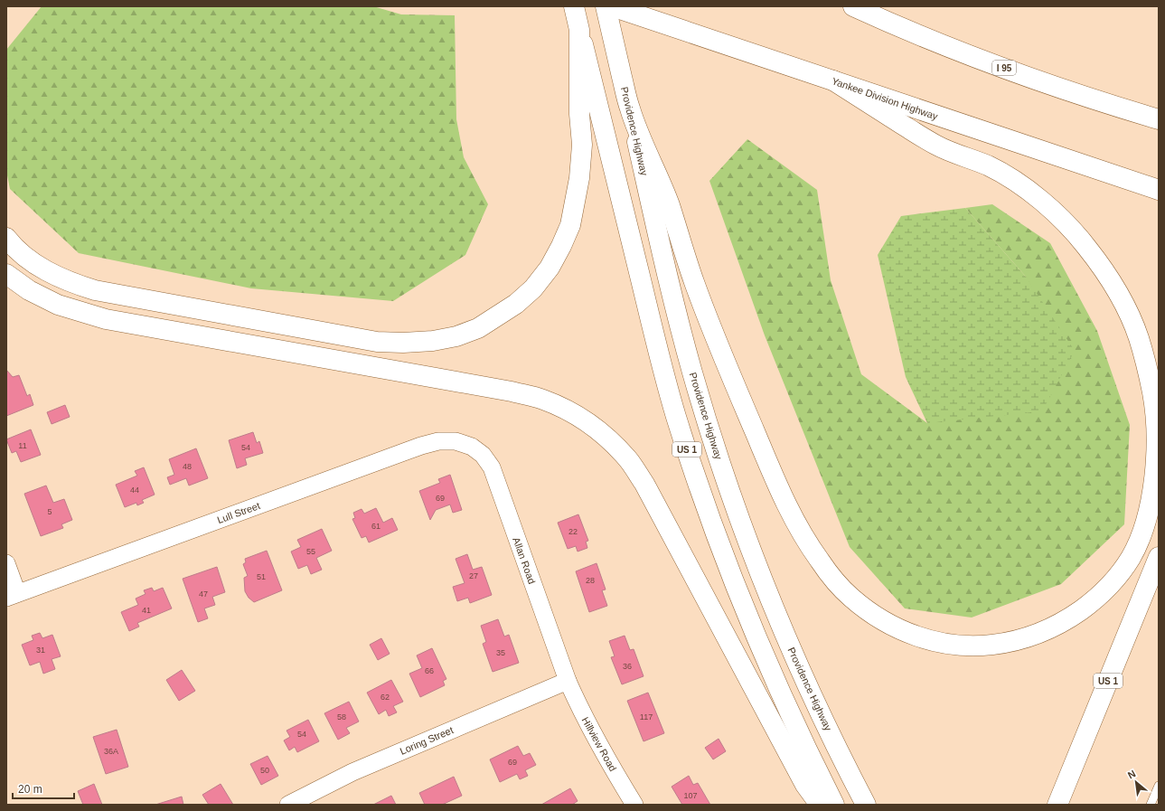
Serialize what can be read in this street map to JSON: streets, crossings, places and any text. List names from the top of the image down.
{
  "streets": {
    "main road": [
      "I 95",
      "Yankee Division Highway",
      "Providence Highway",
      "US 1"
    ],
    "street": [
      "Lull Street",
      "Allan Road",
      "Loring Street",
      "Hillview Road"
    ]
  },
  "crossings": [
    ["Lull Street", "Allan Road"],
    ["Allan Road", "Loring Street"],
    ["Allan Road", "Hillview Road"],
    ["Loring Street", "Hillview Road"]
  ],
  "house_numbers": [
    "11",
    "54",
    "48",
    "44",
    "69",
    "5",
    "61",
    "22",
    "55",
    "27",
    "51",
    "28",
    "47",
    "41",
    "31",
    "35",
    "36",
    "66",
    "62",
    "58",
    "117",
    "54",
    "36A",
    "69",
    "50",
    "107"
  ],
  "scale_bar": "20 m",
  "north": "top left"
}
